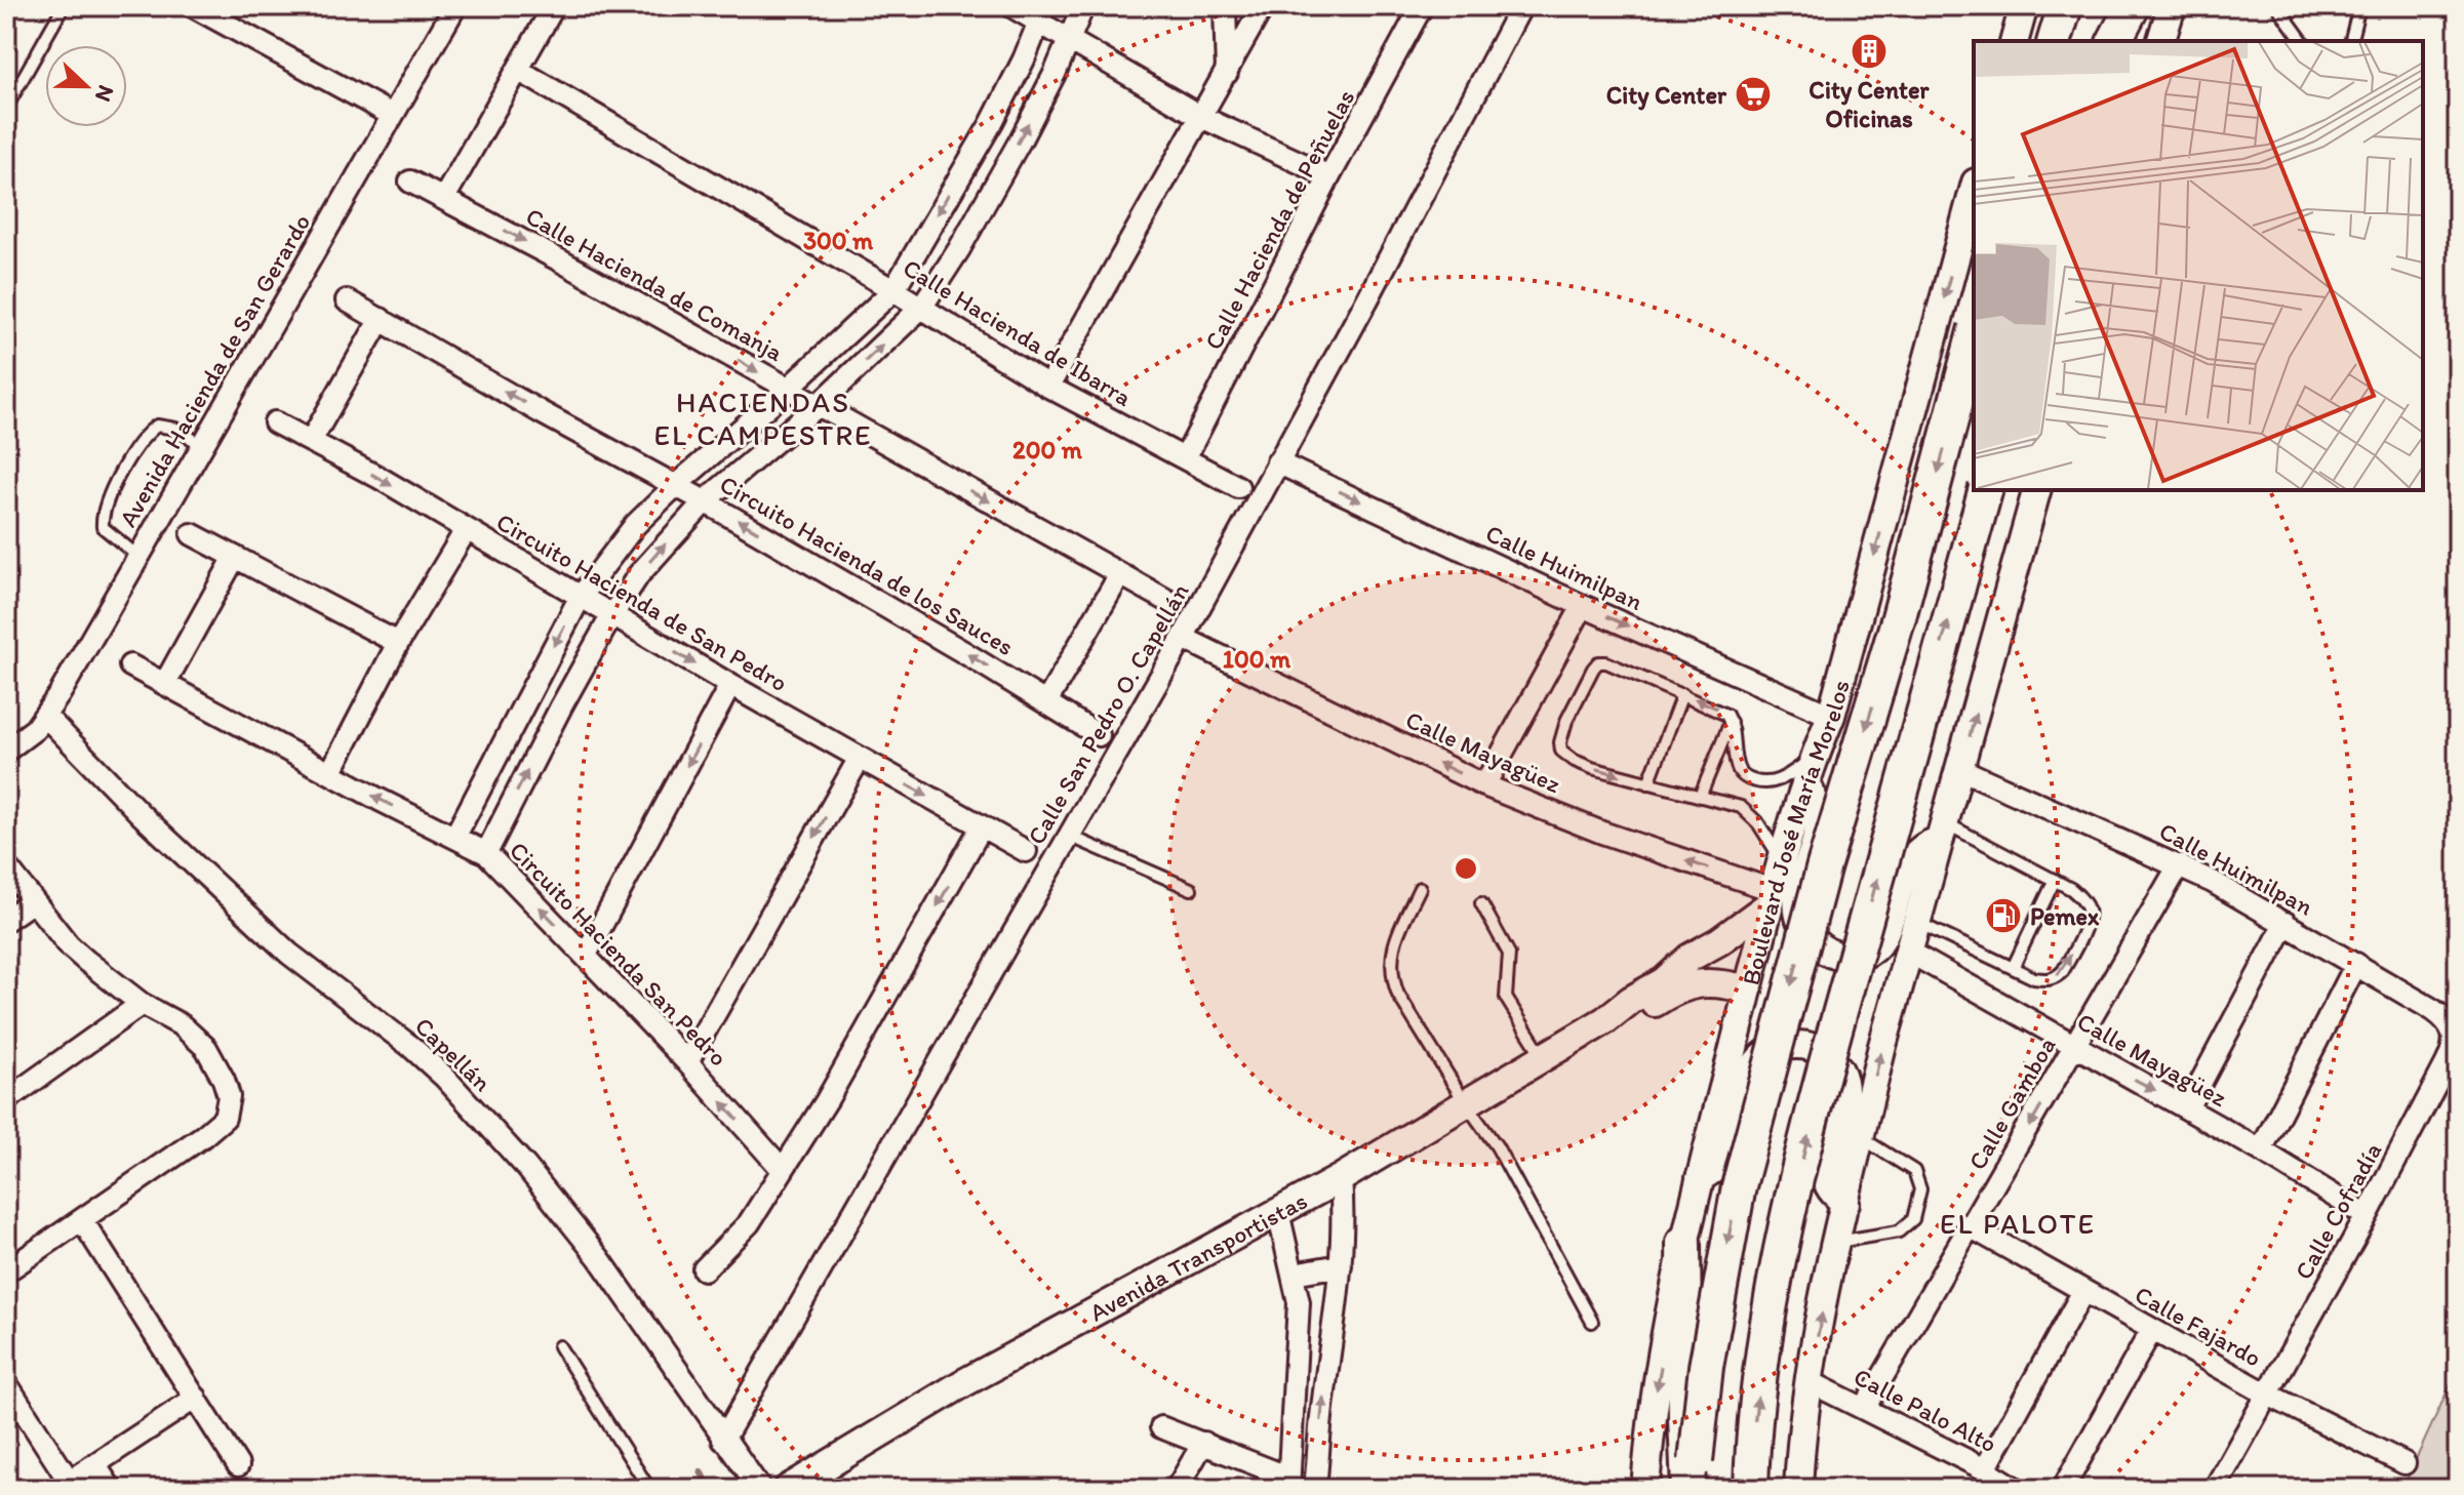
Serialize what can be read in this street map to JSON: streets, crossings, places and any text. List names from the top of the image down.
{
  "streets": {
    "main road": ["Boulevard José María Morelos"],
    "street": [
      "Calle Hacienda de Peñuelas",
      "Calle Hacienda de Comanja",
      "Calle Hacienda de Ibarra",
      "Avenida Hacienda de San Gerardo",
      "Circuito Hacienda de los Sauces",
      "Calle Huimilpan",
      "Circuito Hacienda de San Pedro",
      "Calle San Pedro O. Capellán",
      "Calle Mayagüez",
      "Circuito Hacienda San Pedro",
      "Capellán",
      "Calle Gamboa",
      "Calle Cofradía",
      "Avenida Transportistas",
      "Calle Fajardo",
      "Calle Palo Alto"
    ]
  },
  "crossings": [
    ["Calle Hacienda de Peñuelas", "Calle Hacienda de Ibarra"],
    ["Avenida Hacienda de San Gerardo", "Capellán"],
    ["Calle Huimilpan", "Calle San Pedro O. Capellán"],
    ["Calle Huimilpan", "Boulevard José María Morelos"],
    ["Calle Huimilpan", "Calle Gamboa"],
    ["Calle Huimilpan", "Calle Cofradía"],
    ["Calle San Pedro O. Capellán", "Calle Mayagüez"],
    ["Calle San Pedro O. Capellán", "Capellán"],
    ["Calle Mayagüez", "Boulevard José María Morelos"],
    ["Calle Mayagüez", "Calle Gamboa"],
    ["Calle Mayagüez", "Calle Cofradía"],
    ["Calle Mayagüez", "Avenida Transportistas"],
    ["Boulevard José María Morelos", "Avenida Transportistas"],
    ["Calle Gamboa", "Calle Fajardo"],
    ["Calle Gamboa", "Calle Palo Alto"],
    ["Calle Cofradía", "Calle Fajardo"]
  ],
  "one_way": [
    "Calle Hacienda de Comanja",
    "Circuito Hacienda de los Sauces",
    "Calle Huimilpan",
    "Circuito Hacienda San Pedro"
  ],
  "districts": ["HACIENDAS EL CAMPESTRE", "EL PALOTE"],
  "places": {
    "building": ["City Center Oficinas"],
    "supermarket": ["City Center"],
    "fuel station": ["Pemex"]
  },
  "north": "right",
  "rings": ["300 m", "200 m", "100 m"]
}
